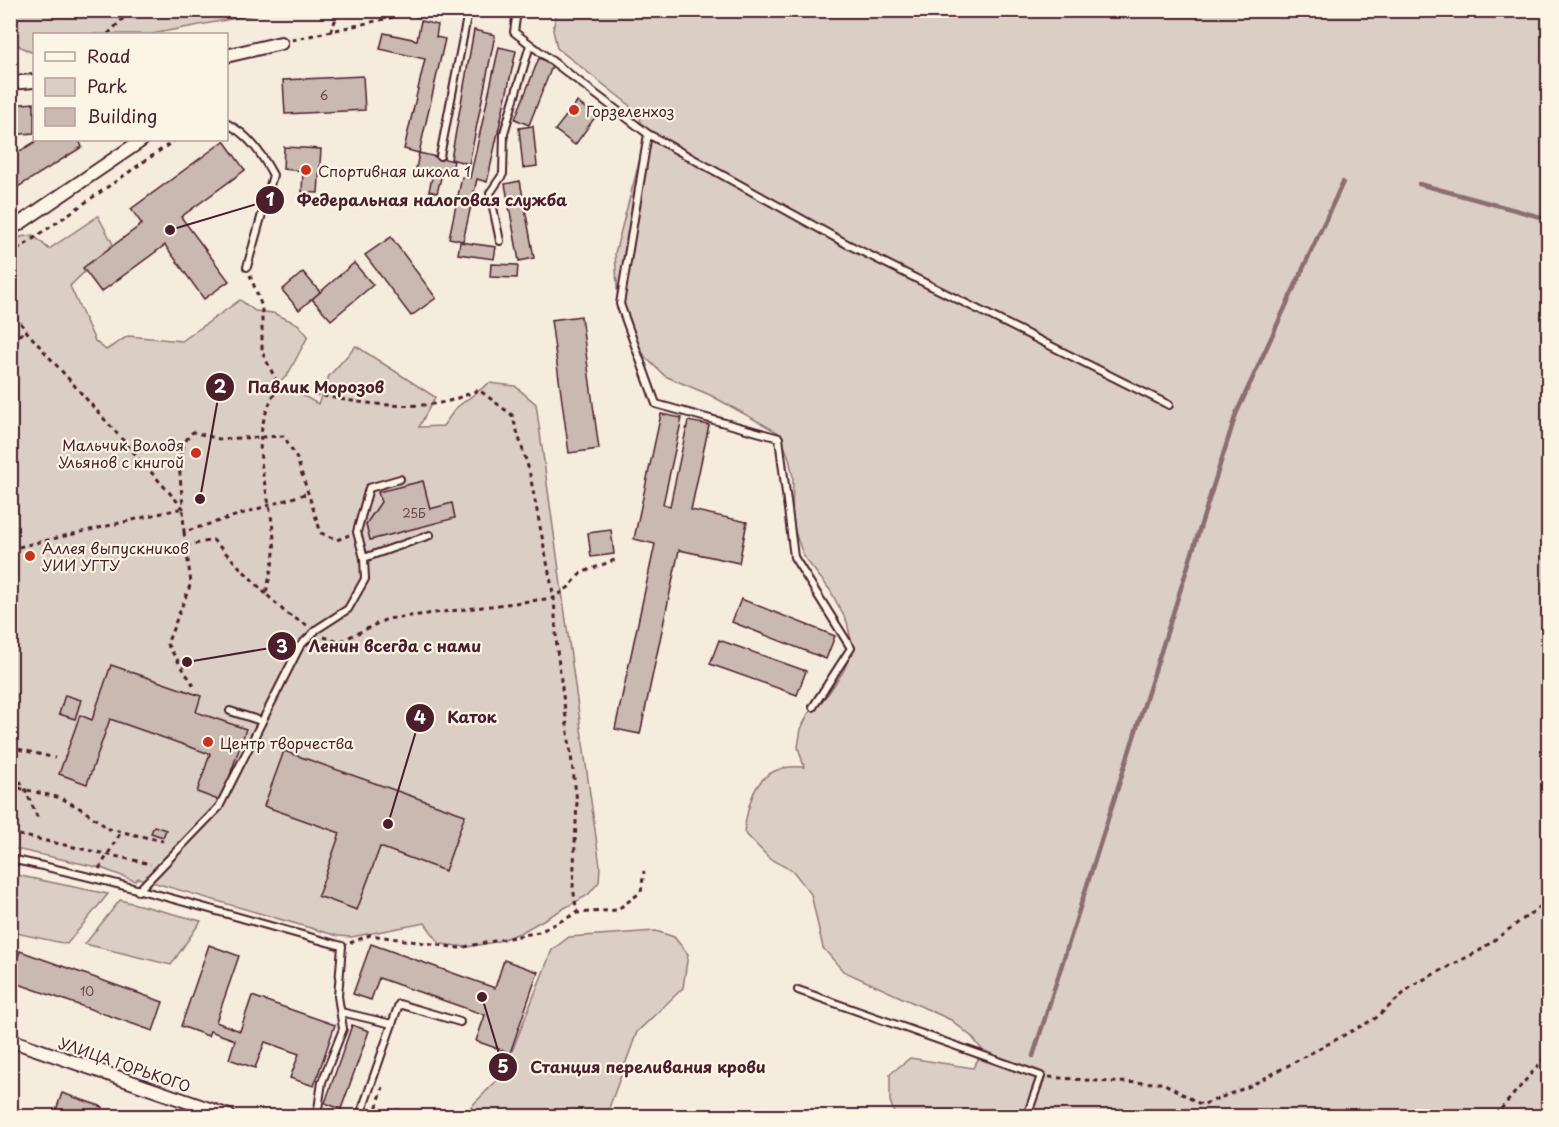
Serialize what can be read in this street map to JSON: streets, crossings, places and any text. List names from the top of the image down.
{
  "streets": {
    "street": ["УЛИЦА ГОРЬКОГО"]
  },
  "places": [
    "Горзеленхоз",
    "Спортивная школа 1",
    "Федеральная налоговая служба",
    "Мальчик Володя Ульянов с книгой",
    "Павлик Морозов",
    "Аллея выпускников УИИ УГТУ",
    "Ленин всегда с нами",
    "Центр творчества",
    "Каток",
    "Станция переливания крови"
  ],
  "house_numbers": ["6", "25Б", "10"],
  "legend": ["Road", "Park", "Building"]
}
